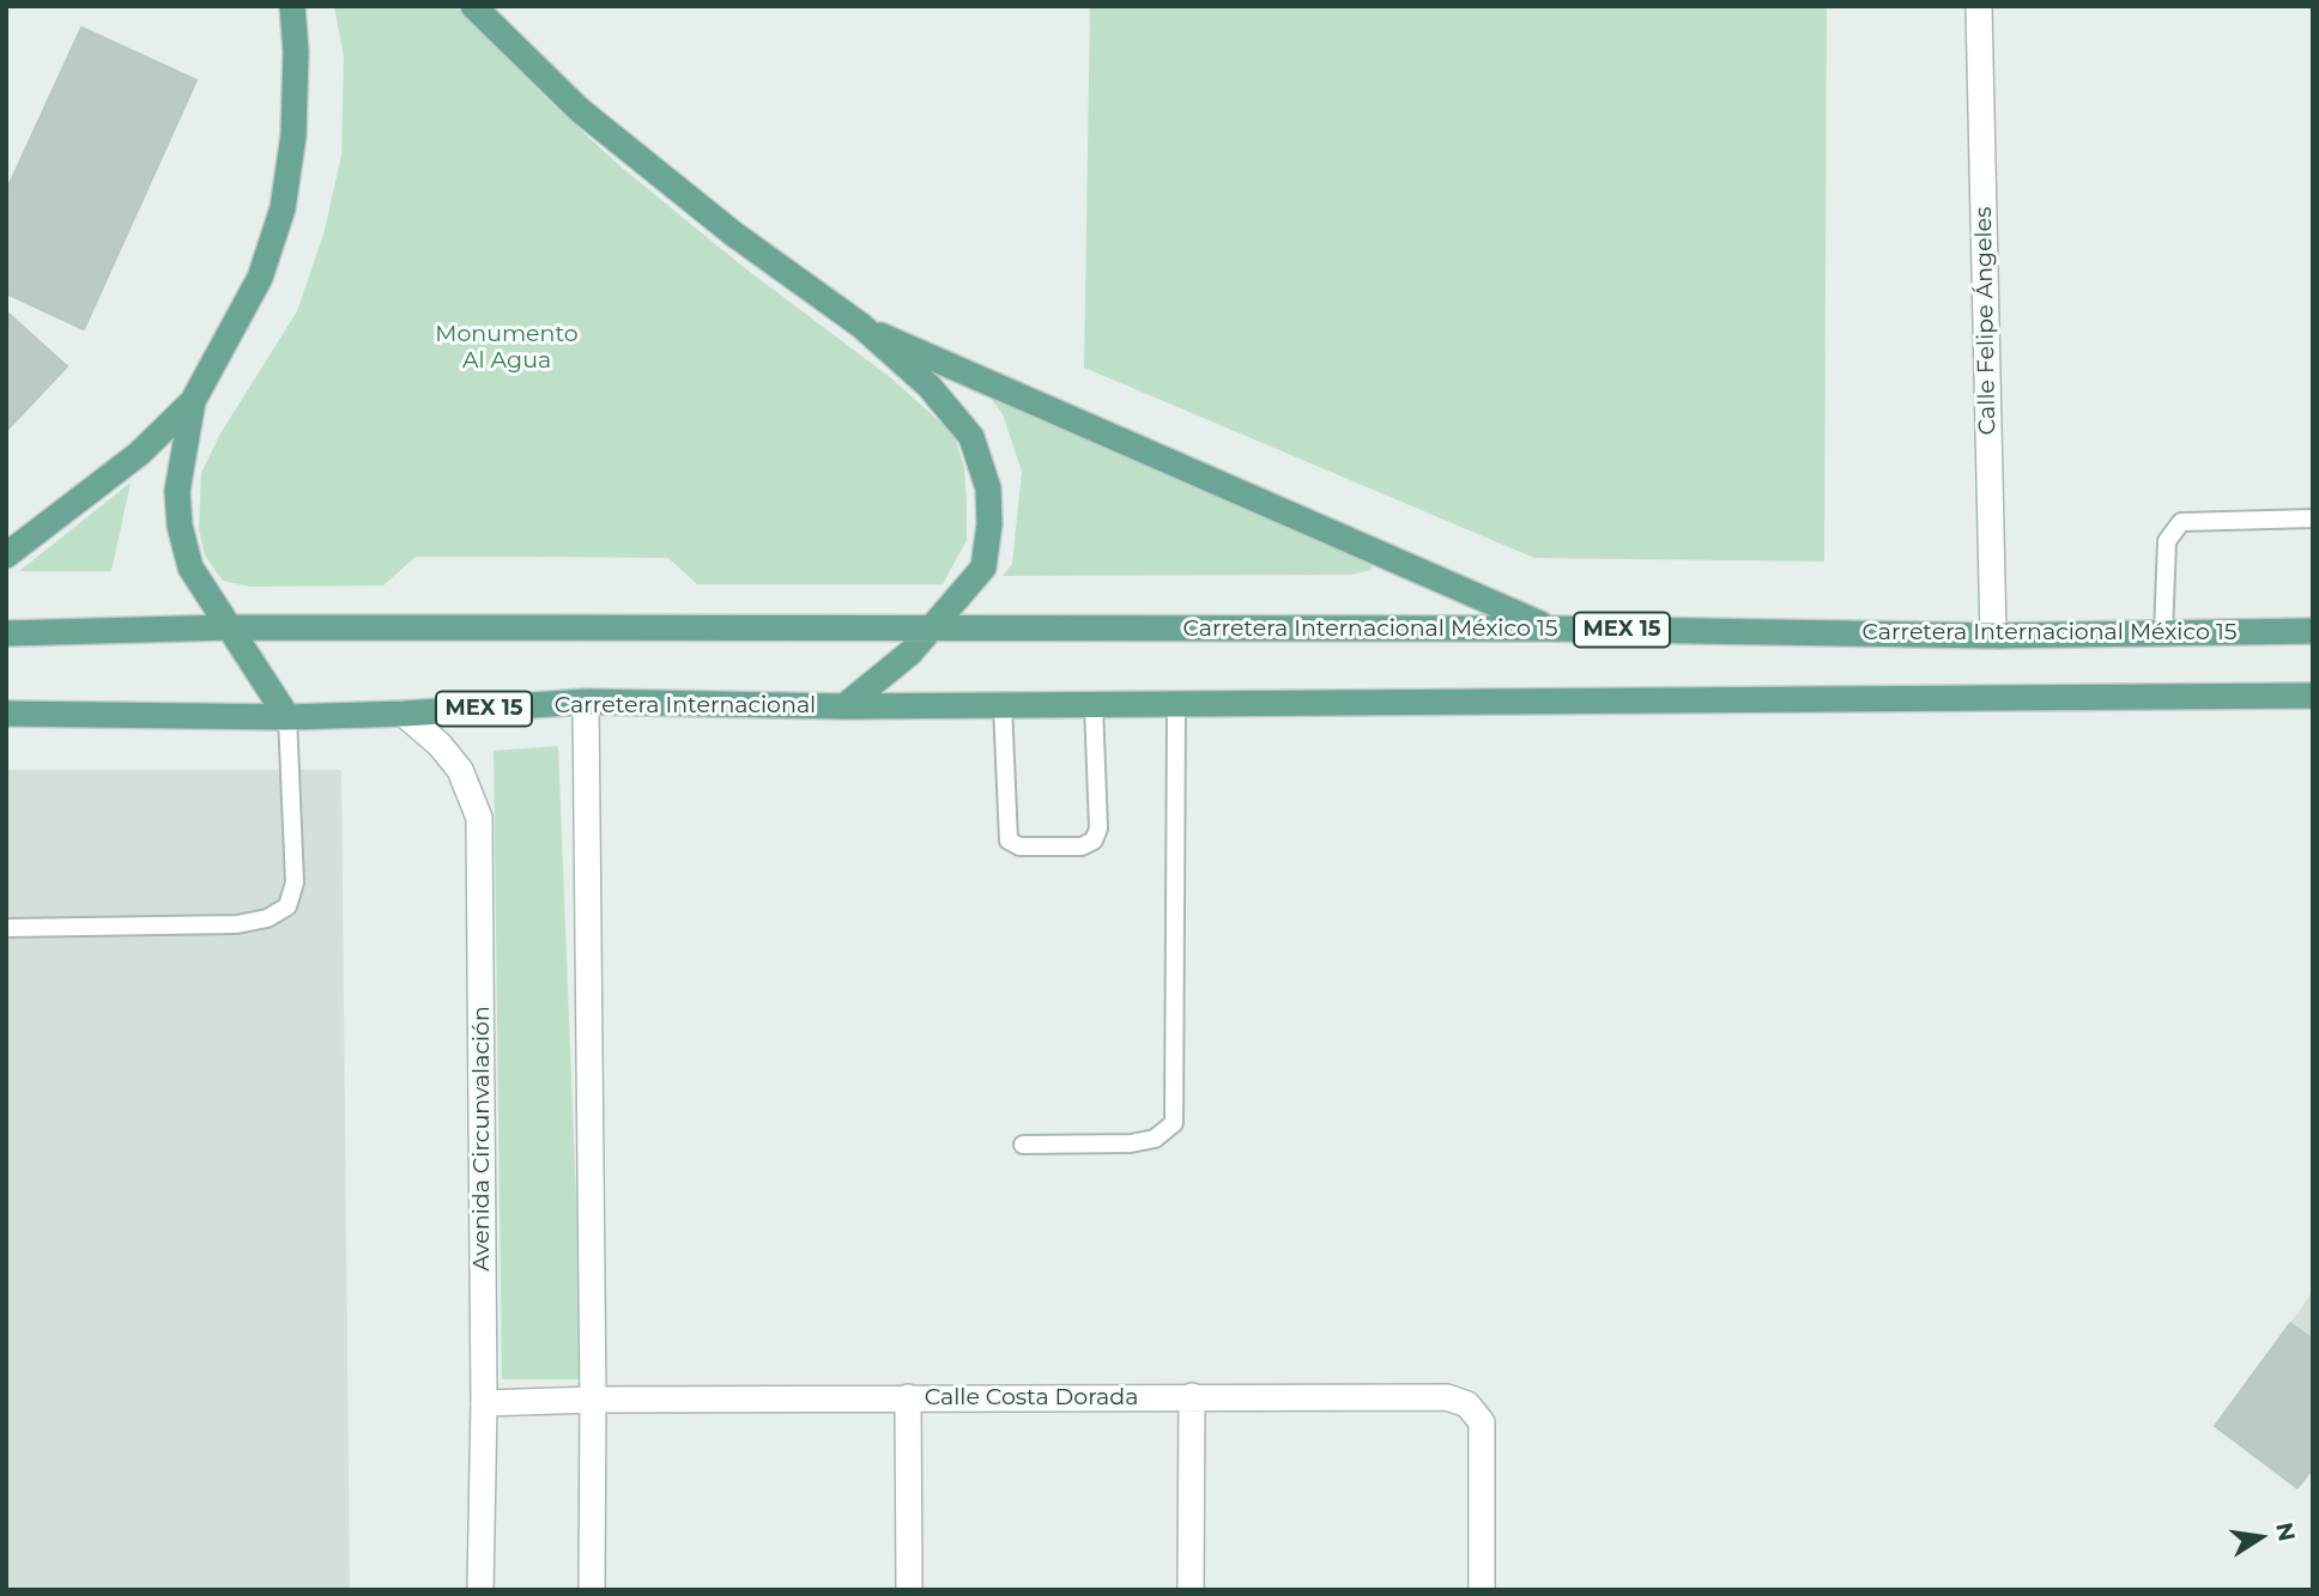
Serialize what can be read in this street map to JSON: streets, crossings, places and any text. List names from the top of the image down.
{
  "streets": {
    "main road": ["Carretera Internacional México 15", "MEX 15", "Carretera Internacional"],
    "street": ["Calle Felipe Ángeles", "Avenida Circunvalación", "Calle Costa Dorada"]
  },
  "crossings": [
    ["Calle Felipe Ángeles", "Carretera Internacional México 15"],
    ["Carretera Internacional México 15", "MEX 15"],
    ["MEX 15", "Carretera Internacional"],
    ["Carretera Internacional", "Avenida Circunvalación"],
    ["Avenida Circunvalación", "Calle Costa Dorada"]
  ],
  "parks": ["Monumento Al Agua"],
  "north": "right"
}
